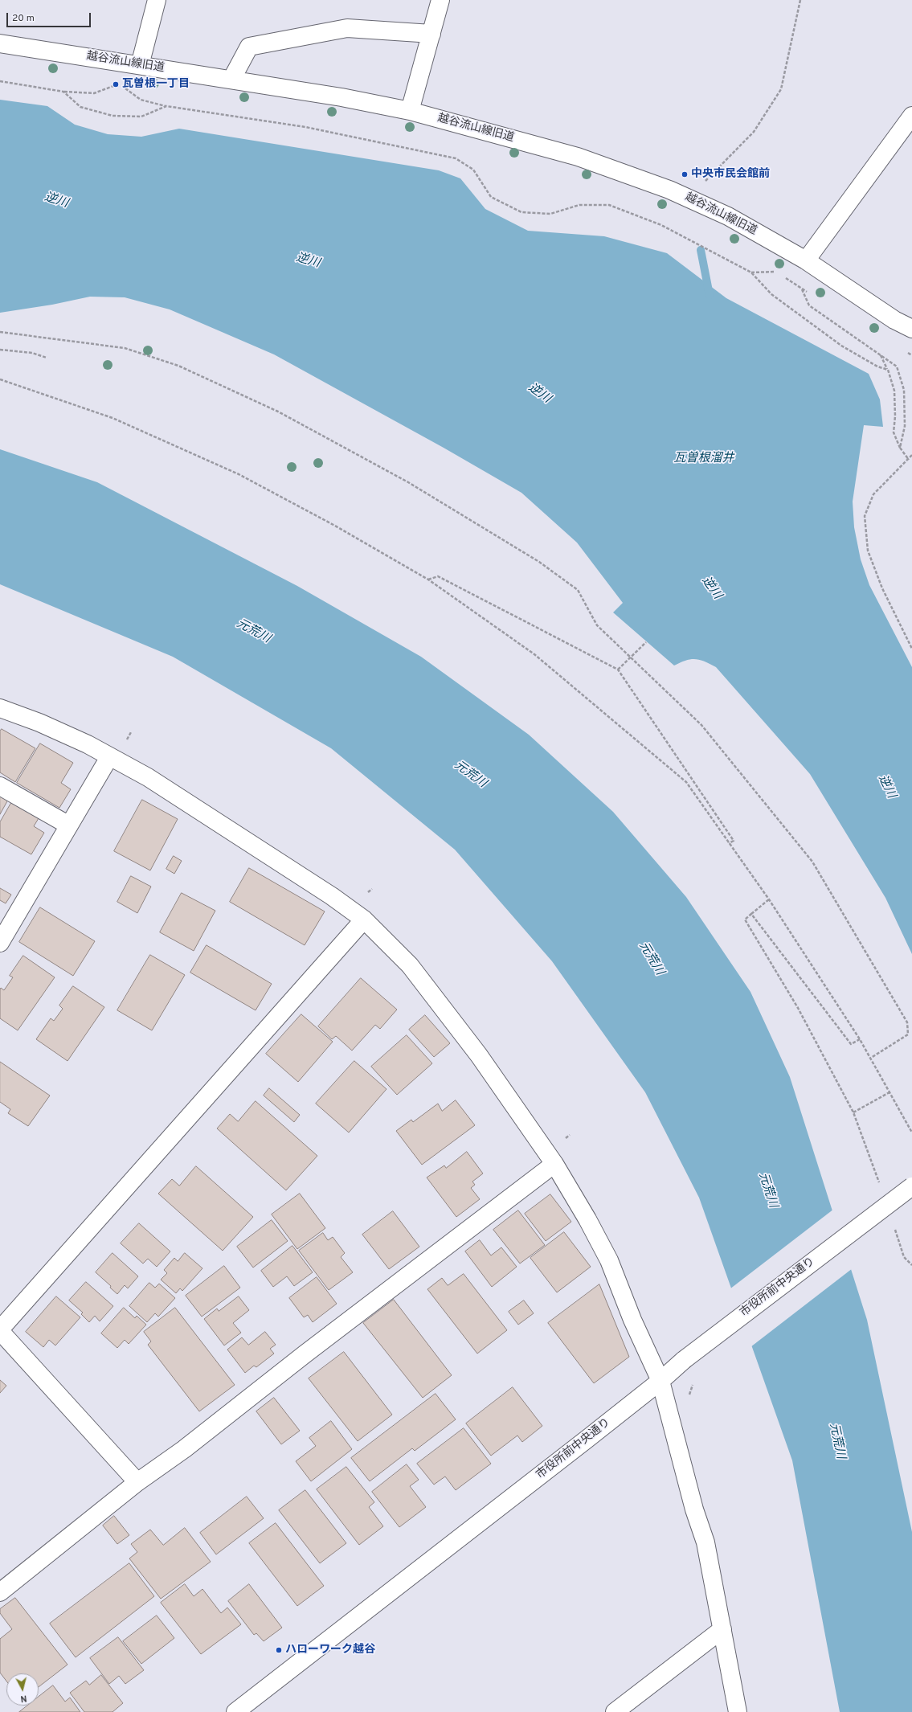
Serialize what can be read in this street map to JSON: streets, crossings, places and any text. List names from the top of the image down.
{
  "streets": {
    "street": ["越谷流山線旧道", "市役所前中央通り"]
  },
  "water": ["逆川", "瓦曽根溜井", "元荒川"],
  "places": ["瓦曽根一丁目", "中央市民会館前", "ハローワーク越谷"],
  "scale_bar": "20 m",
  "north": "bottom"
}
